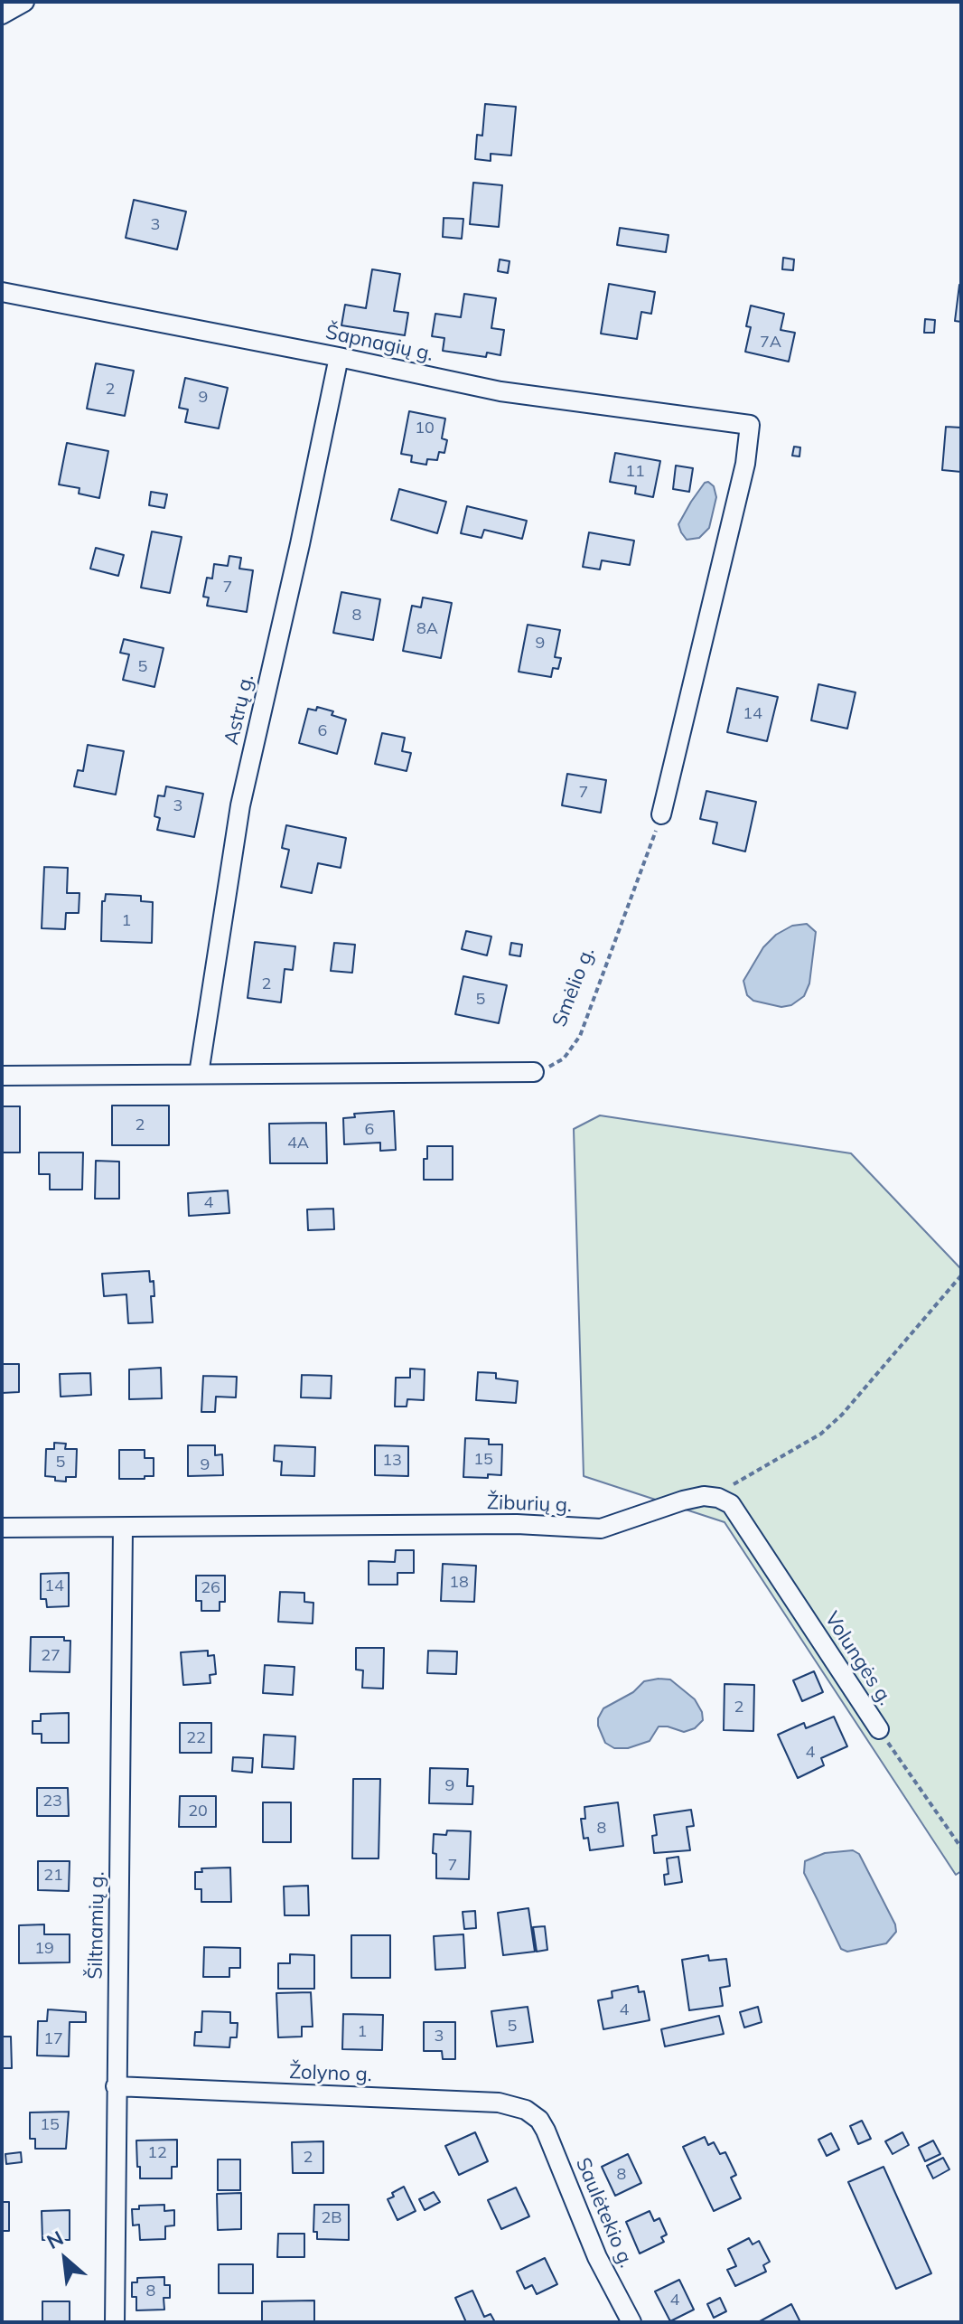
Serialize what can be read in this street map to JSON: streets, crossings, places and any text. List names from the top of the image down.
{
  "streets": {
    "street": [
      "Šapnagių g.",
      "Astrų g.",
      "Žiburių g.",
      "Volungės g.",
      "Šiltnamių g.",
      "Žolyno g.",
      "Saulėtekio g."
    ],
    "path": ["Smėlio g."]
  },
  "crossings": [
    ["Šapnagių g.", "Astrų g."],
    ["Šapnagių g.", "Smėlio g."],
    ["Žiburių g.", "Volungės g."],
    ["Žiburių g.", "Šiltnamių g."],
    ["Šiltnamių g.", "Žolyno g."],
    ["Žolyno g.", "Saulėtekio g."]
  ],
  "house_numbers": [
    "3",
    "7A",
    "2",
    "9",
    "10",
    "11",
    "7",
    "8",
    "8A",
    "9",
    "5",
    "14",
    "6",
    "7",
    "3",
    "1",
    "2",
    "5",
    "2",
    "6",
    "4A",
    "4",
    "15",
    "13",
    "5",
    "9",
    "18",
    "14",
    "26",
    "27",
    "2",
    "22",
    "4",
    "9",
    "23",
    "20",
    "8",
    "7",
    "21",
    "19",
    "4",
    "5",
    "1",
    "3",
    "17",
    "15",
    "12",
    "2",
    "8",
    "2B",
    "8",
    "4"
  ],
  "north": "top left"
}
